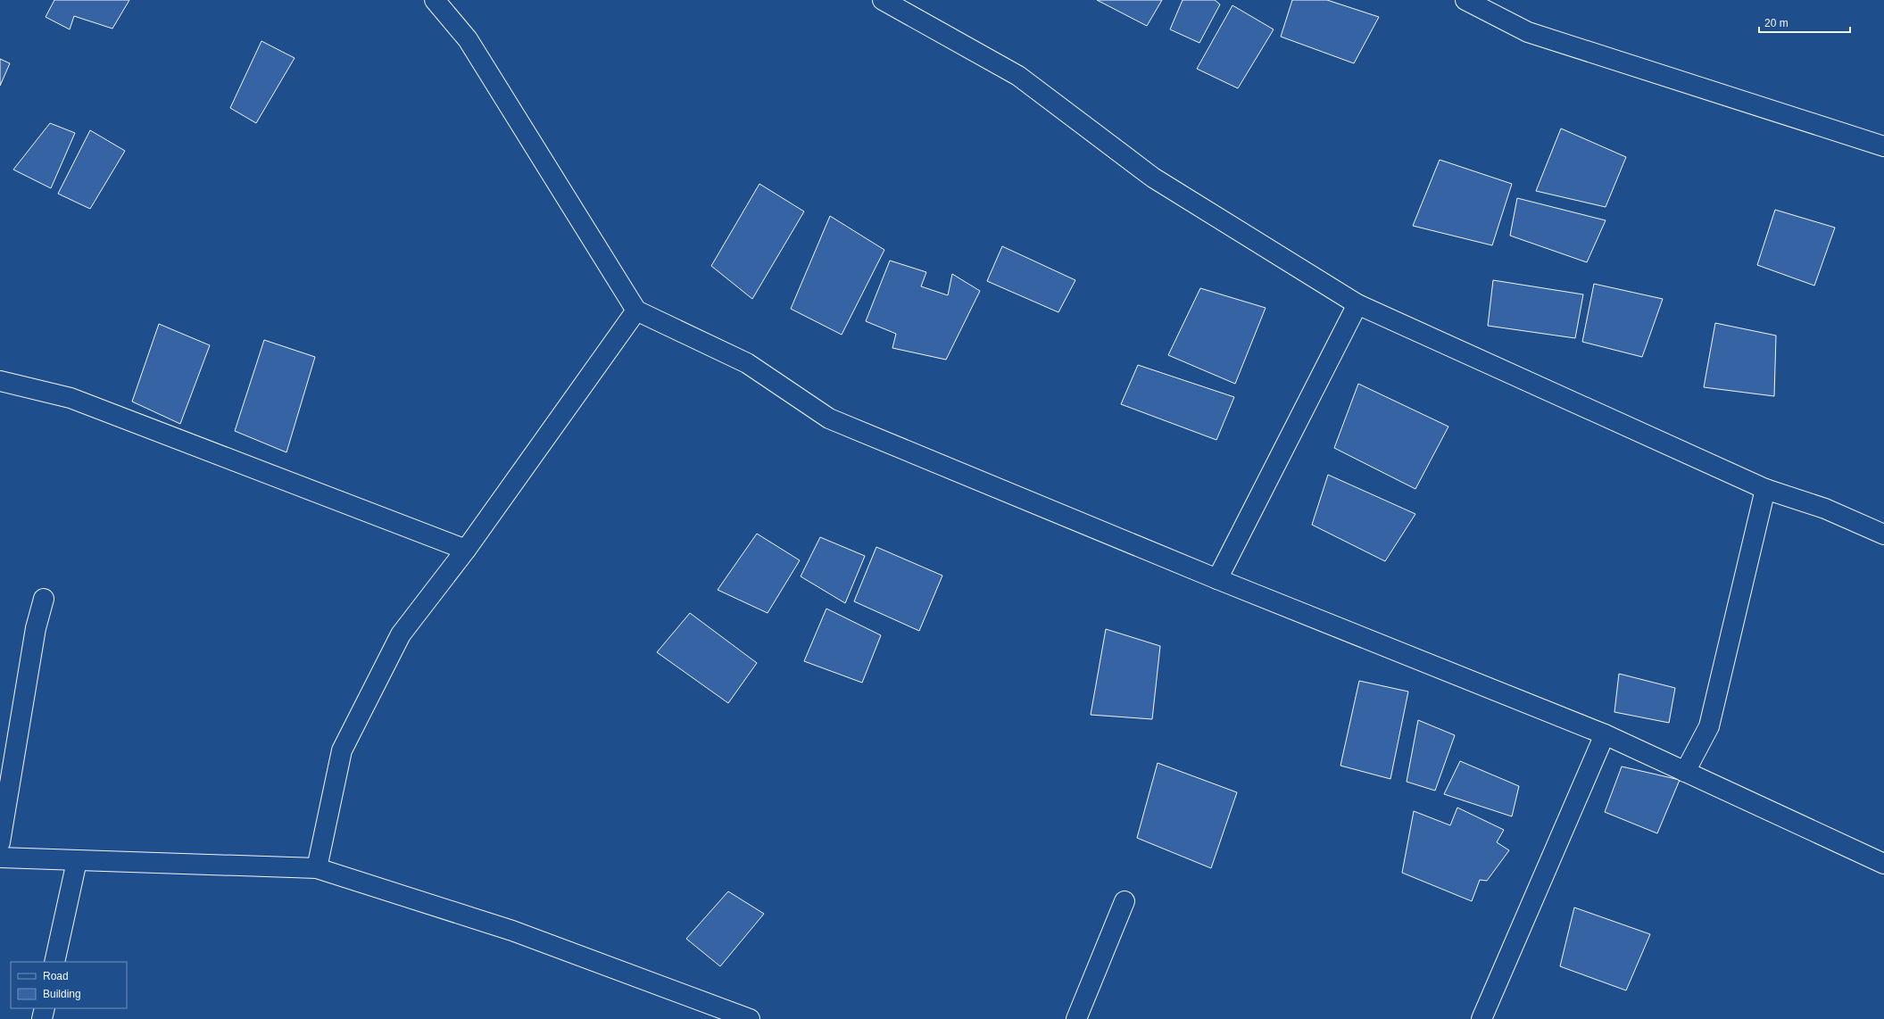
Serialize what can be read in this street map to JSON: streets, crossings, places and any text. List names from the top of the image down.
{
  "legend": ["Road", "Building"],
  "scale_bar": "20 m"
}
